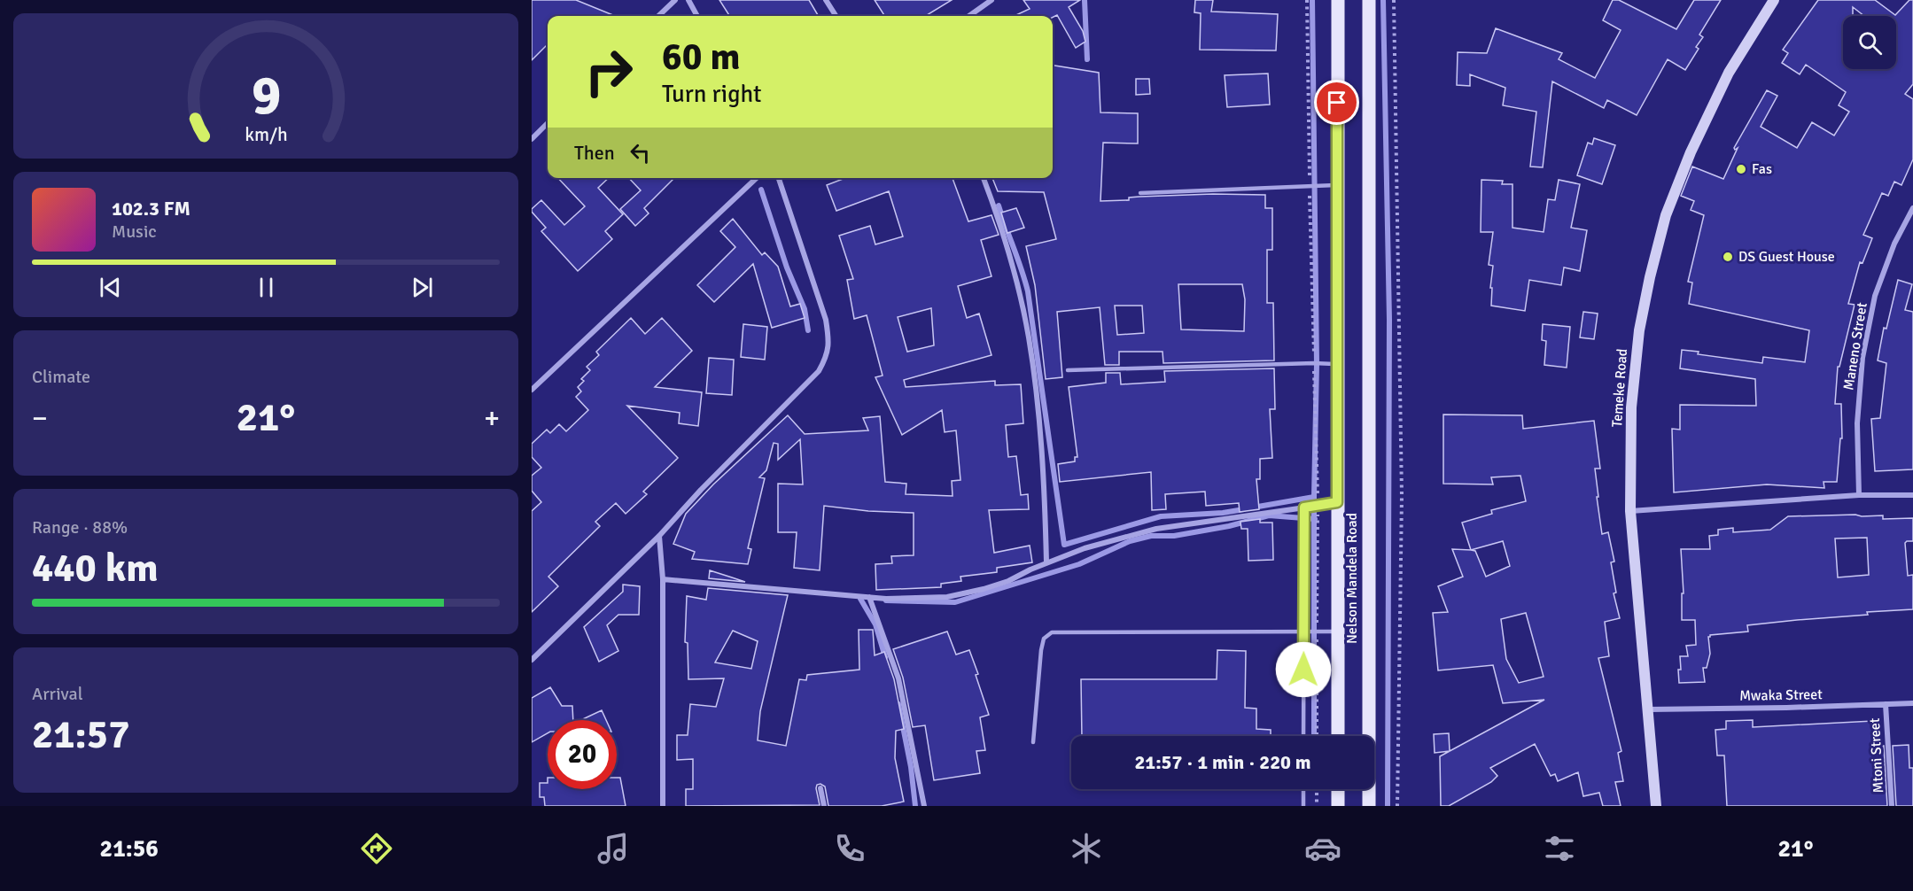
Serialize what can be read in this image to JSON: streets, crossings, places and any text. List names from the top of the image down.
{
  "streets": {
    "main road": ["Nelson Mandela Road"],
    "street": [
      "Maneno Street",
      "Temeke Road",
      "Mwaka Street",
      "Mtoni Street"
    ]
  },
  "crossings": [
    ["Temeke Road", "Mwaka Street"],
    ["Mwaka Street", "Mtoni Street"]
  ],
  "places": ["Fas", "DS Guest House"],
  "page": {
    "turn": ["60 m", "Turn right"],
    "then": "Then",
    "song": ["102.3 FM", "Music"],
    "tile": [
      "Climate",
      ["Range · 88%", "440 km"],
      ["Arrival", "21:57"]
    ],
    "heat": ["−", "21°", "+"],
    "limit": "20",
    "trip": "21:57 · 1 min · 220 m",
    "tabs": ["21:56", "21°"],
    "gauge": ["9", "km/h"]
  }
}
